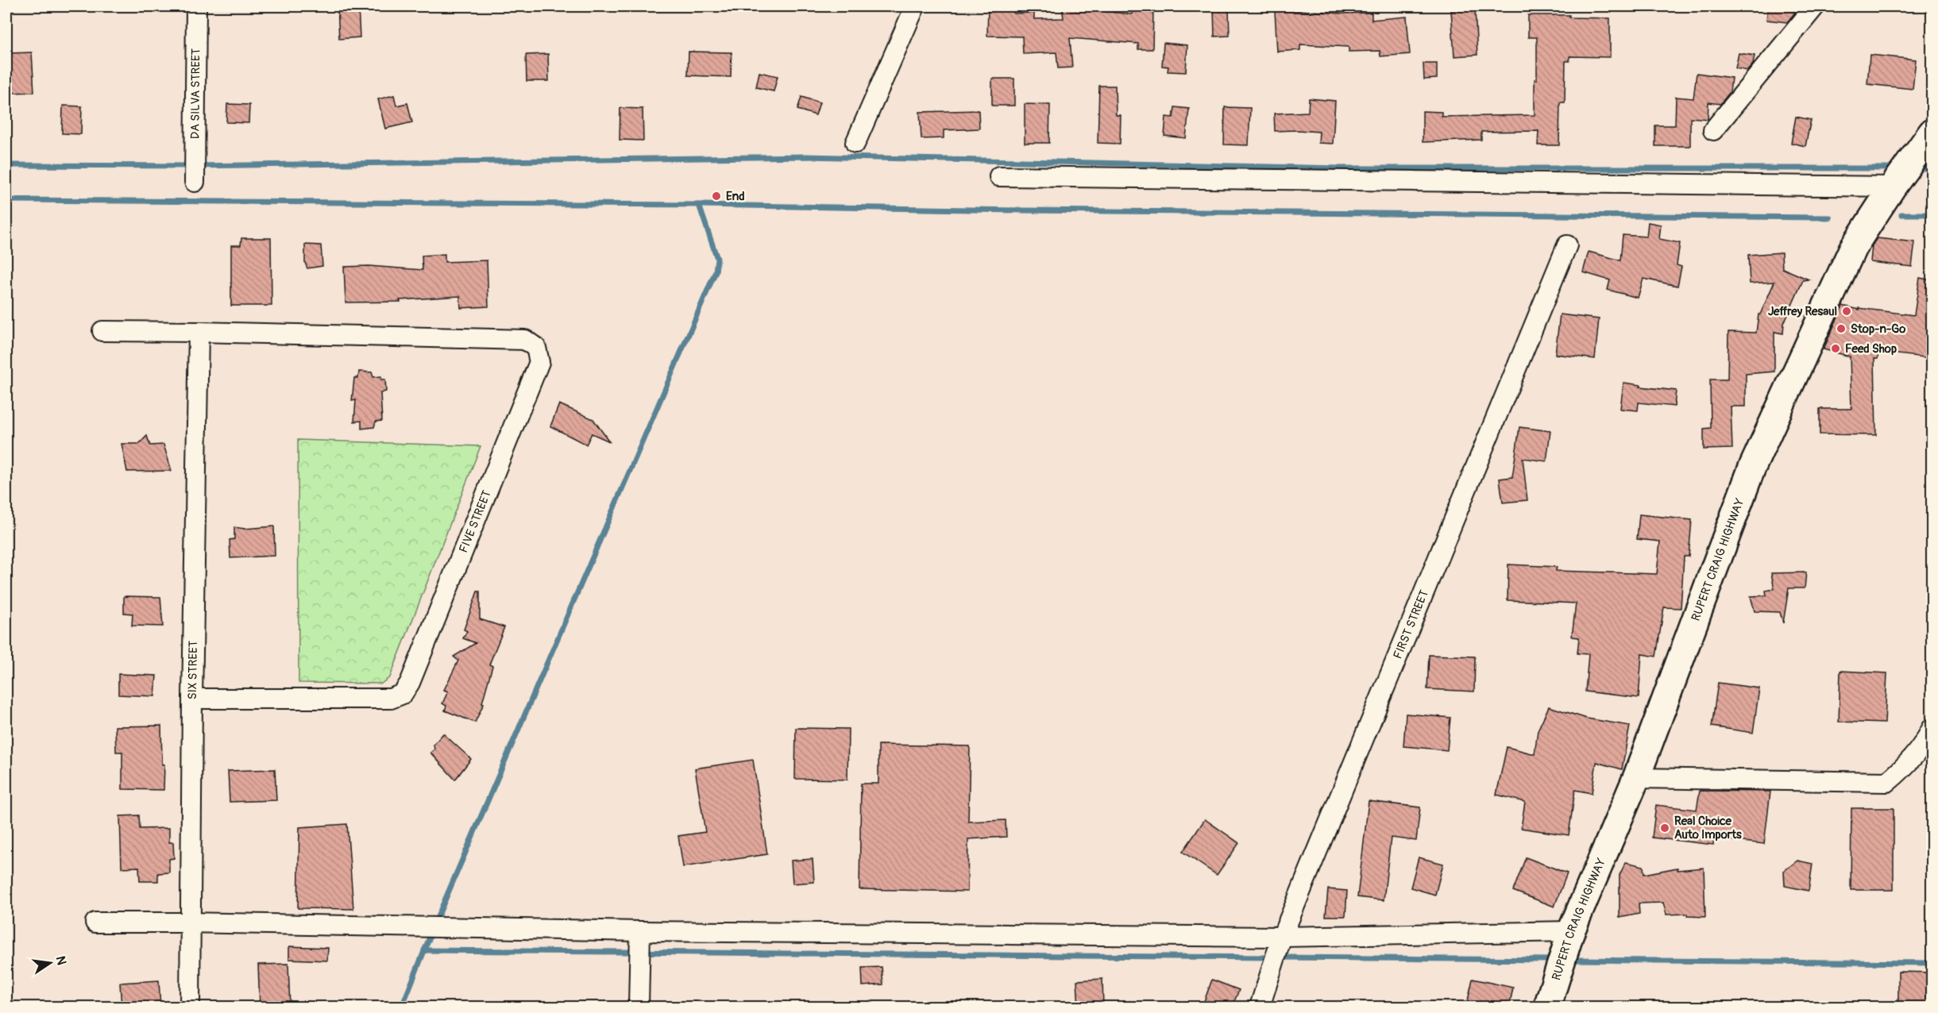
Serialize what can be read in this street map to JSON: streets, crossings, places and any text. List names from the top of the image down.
{
  "streets": {
    "main road": ["RUPERT CRAIG HIGHWAY"],
    "street": [
      "DA SILVA STREET",
      "FIVE STREET",
      "FIRST STREET",
      "SIX STREET"
    ]
  },
  "crossings": [
    ["FIVE STREET", "SIX STREET"]
  ],
  "places": [
    "End",
    "Jeffrey Resaul",
    "Stop-n-Go",
    "Feed Shop",
    "Real Choice Auto Imports"
  ],
  "north": "right"
}
